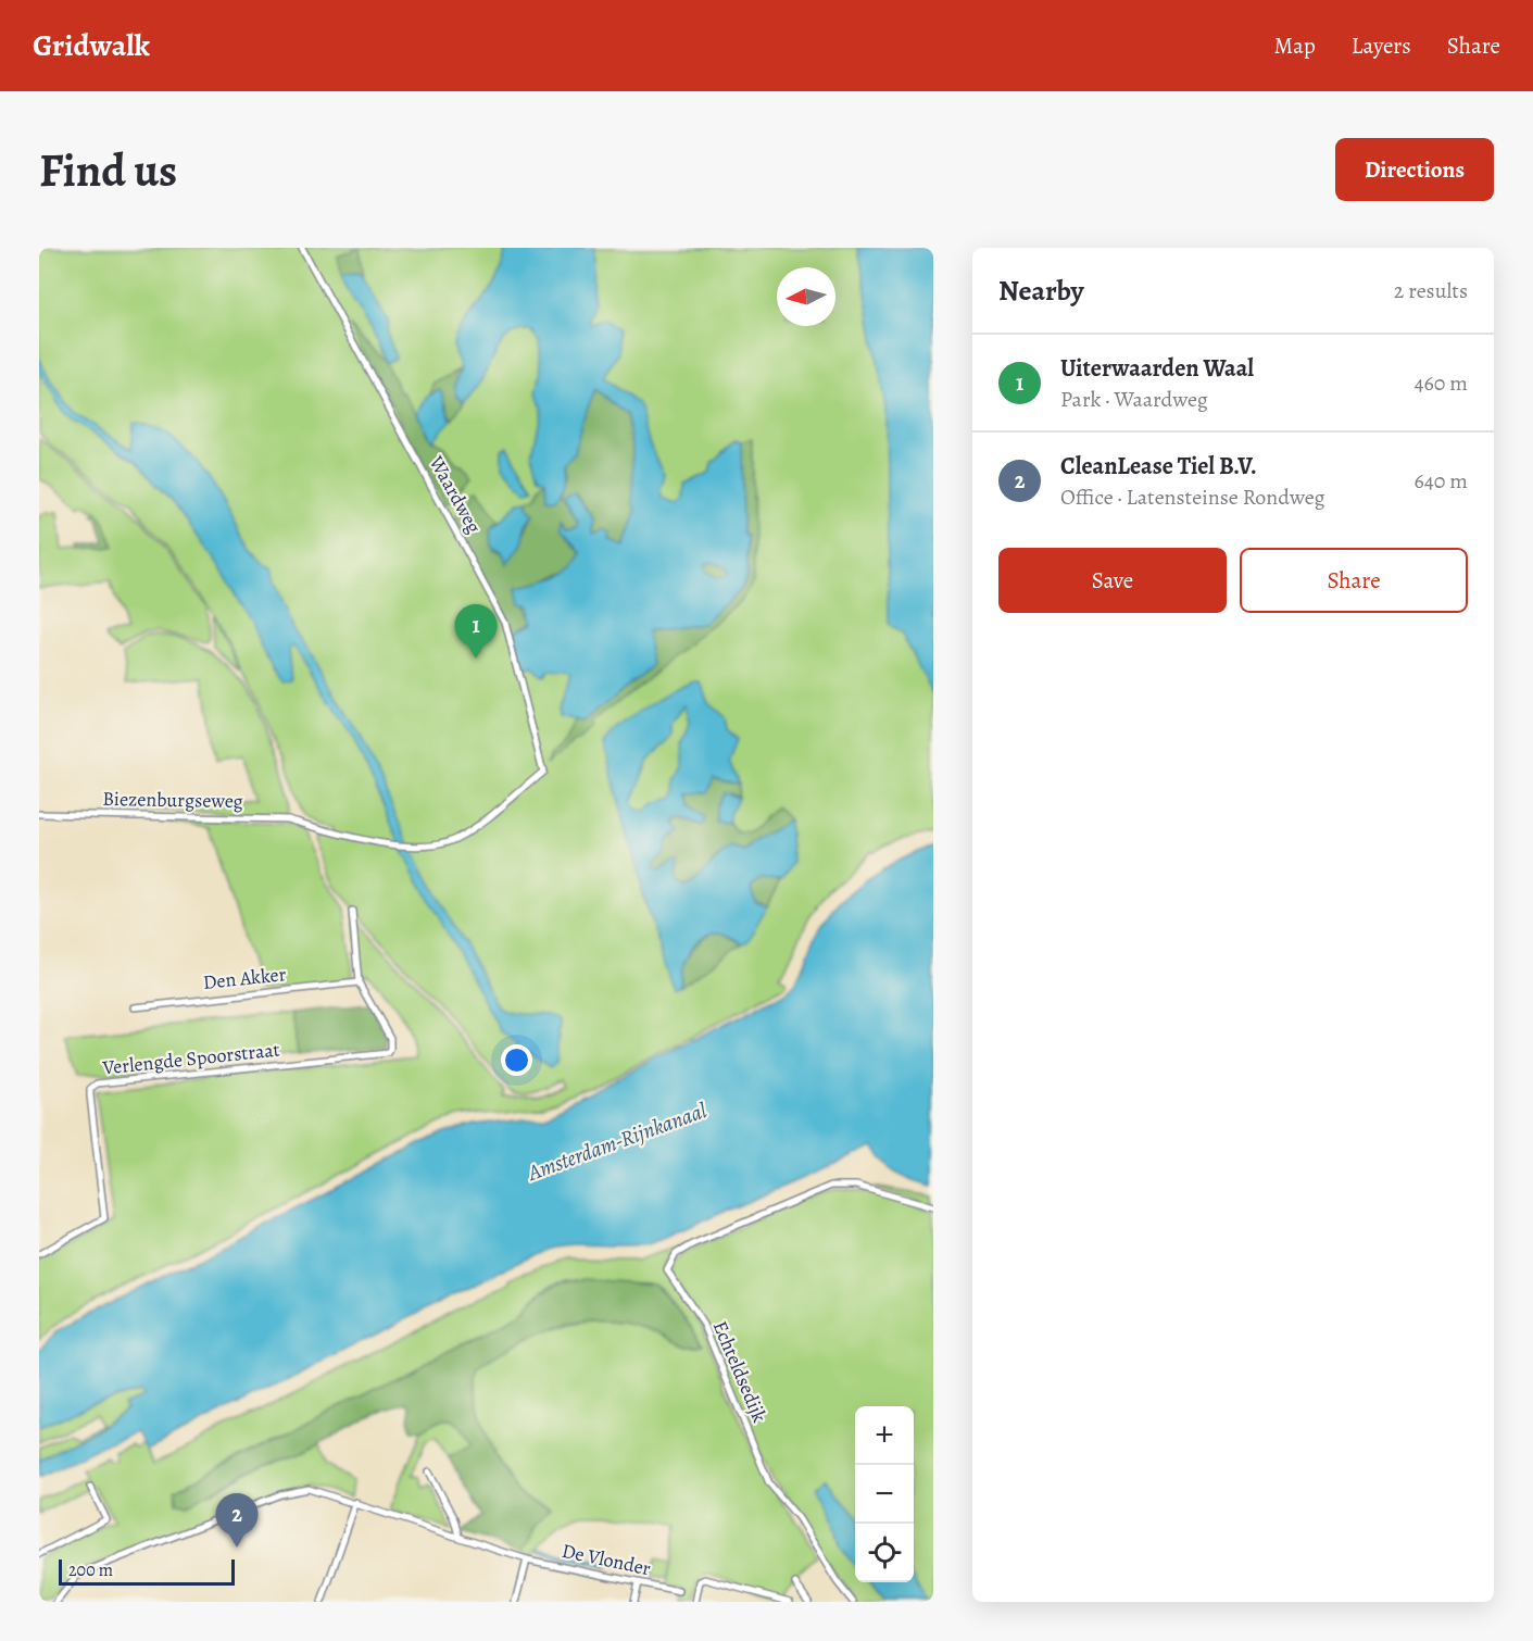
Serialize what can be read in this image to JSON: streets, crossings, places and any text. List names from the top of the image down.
{
  "streets": {
    "street": [
      "Waardweg",
      "Biezenburgseweg",
      "Den Akker",
      "Verlengde Spoorstraat",
      "Echteldsedijk",
      "De Vlonder"
    ]
  },
  "crossings": [
    ["Waardweg", "Biezenburgseweg"],
    ["Den Akker", "Verlengde Spoorstraat"]
  ],
  "water": ["Amsterdam-Rijnkanaal"],
  "scale_bar": "200 m",
  "north": "left",
  "page": {
    "header": "Gridwalk",
    "nav": ["Map", "Layers", "Share"],
    "buttons": [
      "Directions",
      ["Save", "Share"]
    ],
    "title": "Find us",
    "heading": ["Nearby", "2 results"],
    "list": [
      {
        "mark": "1",
        "name": "Uiterwaarden Waal",
        "note": "Park · Waardweg",
        "value": "460 m"
      },
      {
        "mark": "2",
        "name": "CleanLease Tiel B.V.",
        "note": "Office · Latensteinse Rondweg",
        "value": "640 m"
      }
    ],
    "pins": ["1", "2"],
    "map_buttons": ["+", "−"],
    "scale": "200 m"
  }
}
